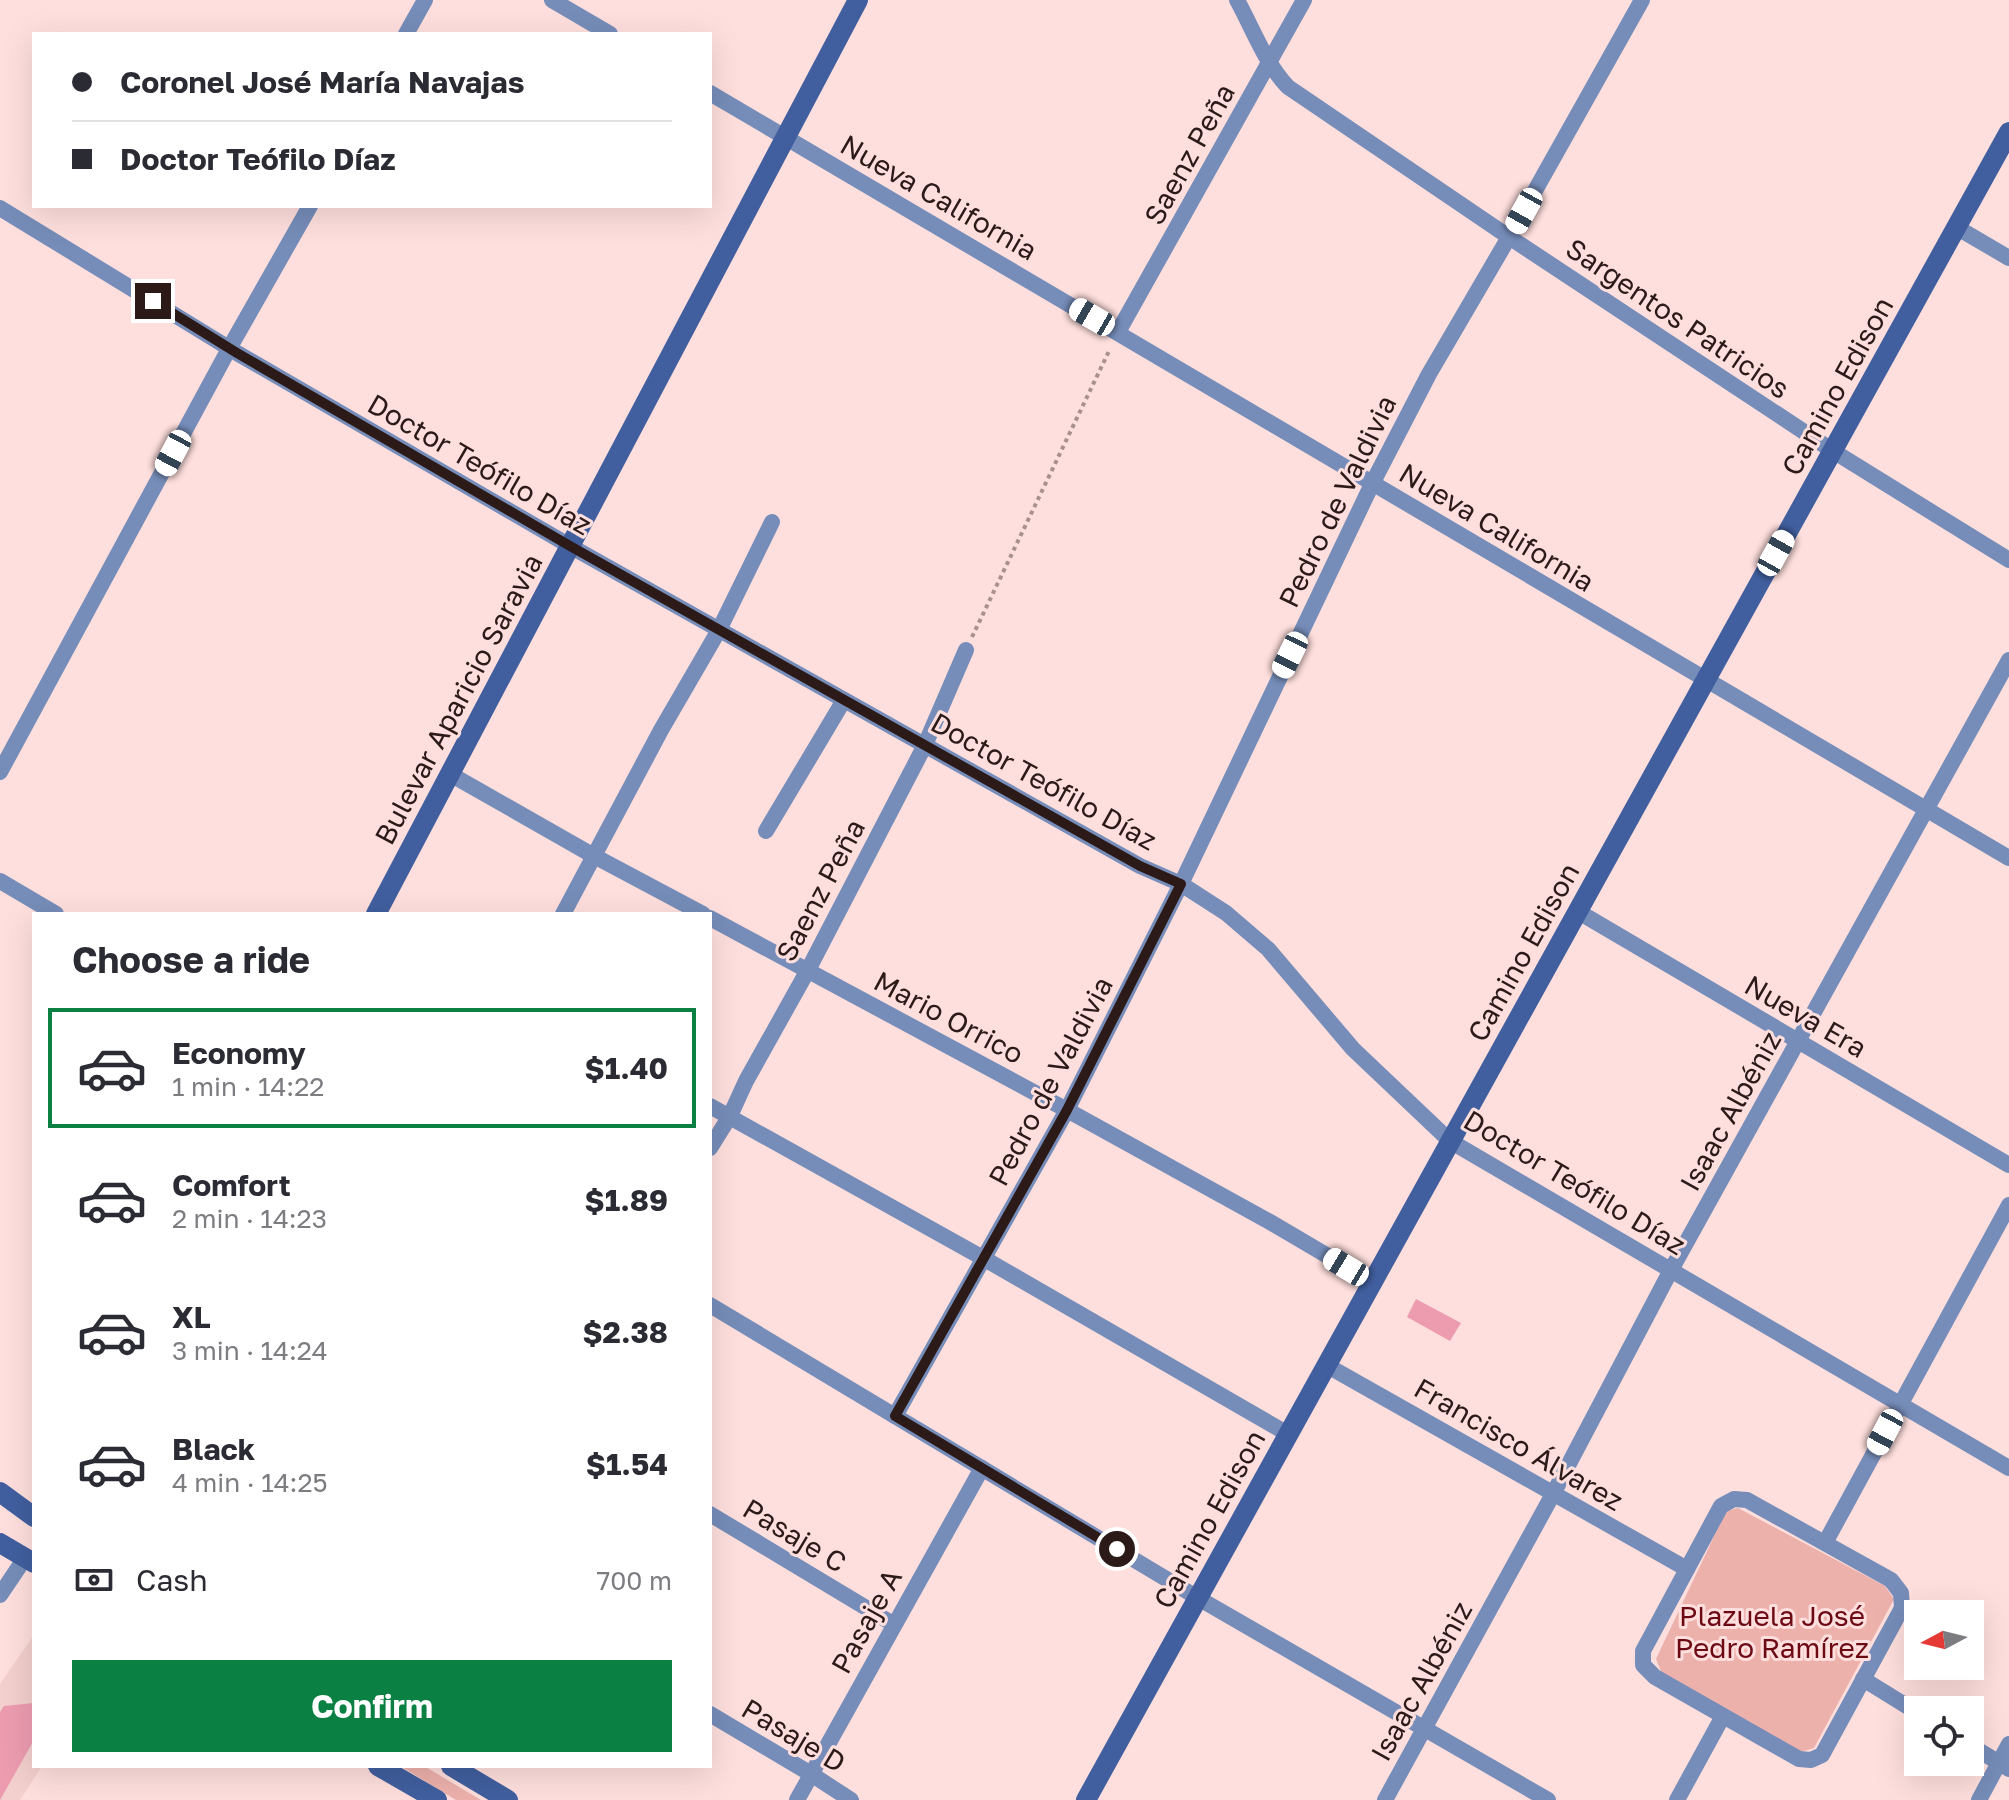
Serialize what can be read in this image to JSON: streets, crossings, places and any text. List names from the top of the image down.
{
  "streets": {
    "street": [
      "Saenz Peña",
      "Nueva California",
      "Sargentos Patricios",
      "Camino Edison",
      "Doctor Teófilo Díaz",
      "Pedro de Valdivia",
      "Bulevar Aparicio Saravia",
      "Nueva Era",
      "Mario Orrico",
      "Isaac Albéniz",
      "Francisco Álvarez",
      "Pasaje C",
      "Pasaje A",
      "Pasaje D"
    ]
  },
  "crossings": [
    ["Saenz Peña", "Nueva California"],
    ["Saenz Peña", "Sargentos Patricios"],
    ["Saenz Peña", "Doctor Teófilo Díaz"],
    ["Saenz Peña", "Mario Orrico"],
    ["Nueva California", "Camino Edison"],
    ["Nueva California", "Pedro de Valdivia"],
    ["Nueva California", "Bulevar Aparicio Saravia"],
    ["Nueva California", "Isaac Albéniz"],
    ["Sargentos Patricios", "Camino Edison"],
    ["Sargentos Patricios", "Pedro de Valdivia"],
    ["Camino Edison", "Doctor Teófilo Díaz"],
    ["Camino Edison", "Nueva Era"],
    ["Camino Edison", "Mario Orrico"],
    ["Camino Edison", "Francisco Álvarez"],
    ["Doctor Teófilo Díaz", "Pedro de Valdivia"],
    ["Doctor Teófilo Díaz", "Bulevar Aparicio Saravia"],
    ["Doctor Teófilo Díaz", "Isaac Albéniz"],
    ["Pedro de Valdivia", "Mario Orrico"],
    ["Nueva Era", "Isaac Albéniz"],
    ["Isaac Albéniz", "Francisco Álvarez"],
    ["Pasaje C", "Pasaje A"],
    ["Pasaje A", "Pasaje D"]
  ],
  "parks": ["Plazuela José Pedro Ramírez"],
  "north": "left",
  "page": {
    "banner": ["Coronel José María Navajas", "Doctor Teófilo Díaz"],
    "heading": "Choose a ride",
    "list": [
      {
        "name": "Economy",
        "note": "1 min · 14:22",
        "value": "$1.40"
      },
      {
        "name": "Comfort",
        "note": "2 min · 14:23",
        "value": "$1.89"
      },
      {
        "name": "XL",
        "note": "3 min · 14:24",
        "value": "$2.38"
      },
      {
        "name": "Black",
        "note": "4 min · 14:25",
        "value": "$1.54"
      }
    ],
    "pay": ["Cash", "700 m"],
    "buttons": "Confirm"
  }
}
